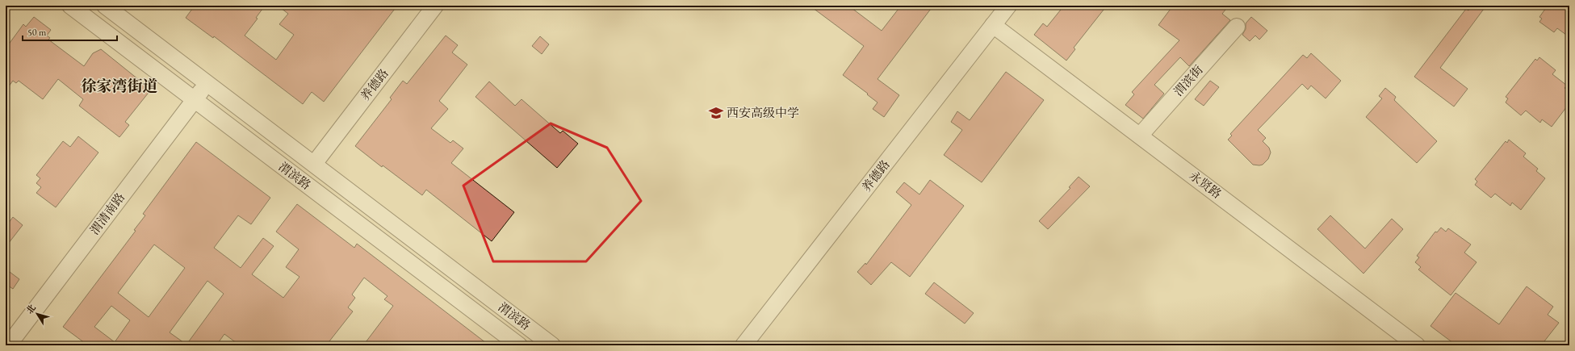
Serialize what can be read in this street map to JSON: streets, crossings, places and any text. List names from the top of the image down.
{
  "streets": {
    "street": [
      "渭滨街",
      "养德路",
      "渭滨路",
      "永贤路",
      "渭清南路"
    ]
  },
  "crossings": [
    ["渭滨街", "永贤路"],
    ["养德路", "渭滨路"],
    ["养德路", "永贤路"],
    ["渭滨路", "渭清南路"]
  ],
  "districts": ["徐家湾街道"],
  "places": {
    "school or university": ["西安高级中学"]
  },
  "scale_bar": "50 m",
  "north": "top left"
}
